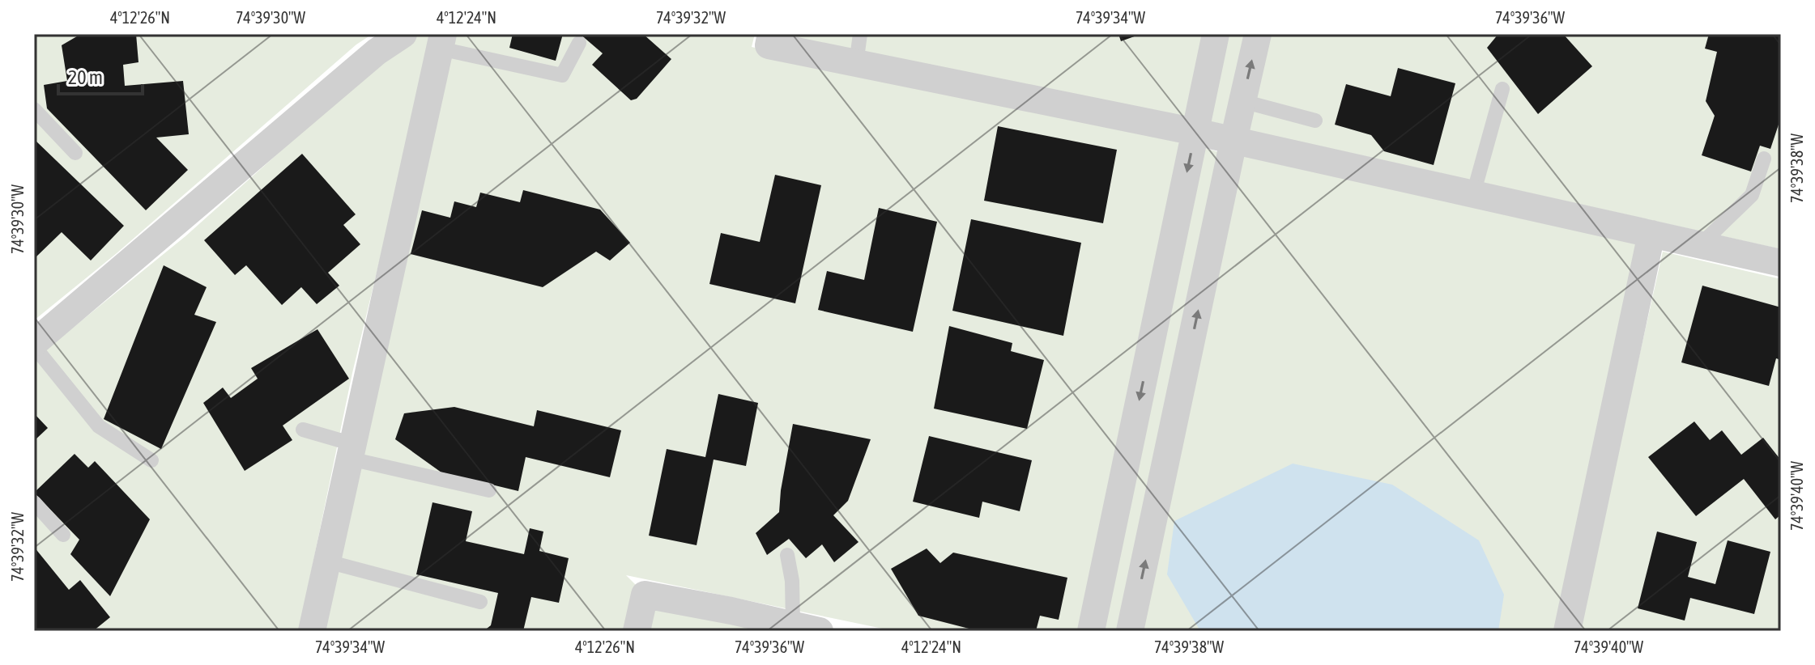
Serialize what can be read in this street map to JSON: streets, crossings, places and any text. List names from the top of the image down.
{
  "scale_bar": "20 m",
  "coordinates": [
    "4°12'26\"N",
    "74°39'30\"W",
    "4°12'24\"N",
    "74°39'32\"W",
    "74°39'34\"W",
    "74°39'36\"W",
    "74°39'38\"W",
    "74°39'40\"W"
  ]
}
